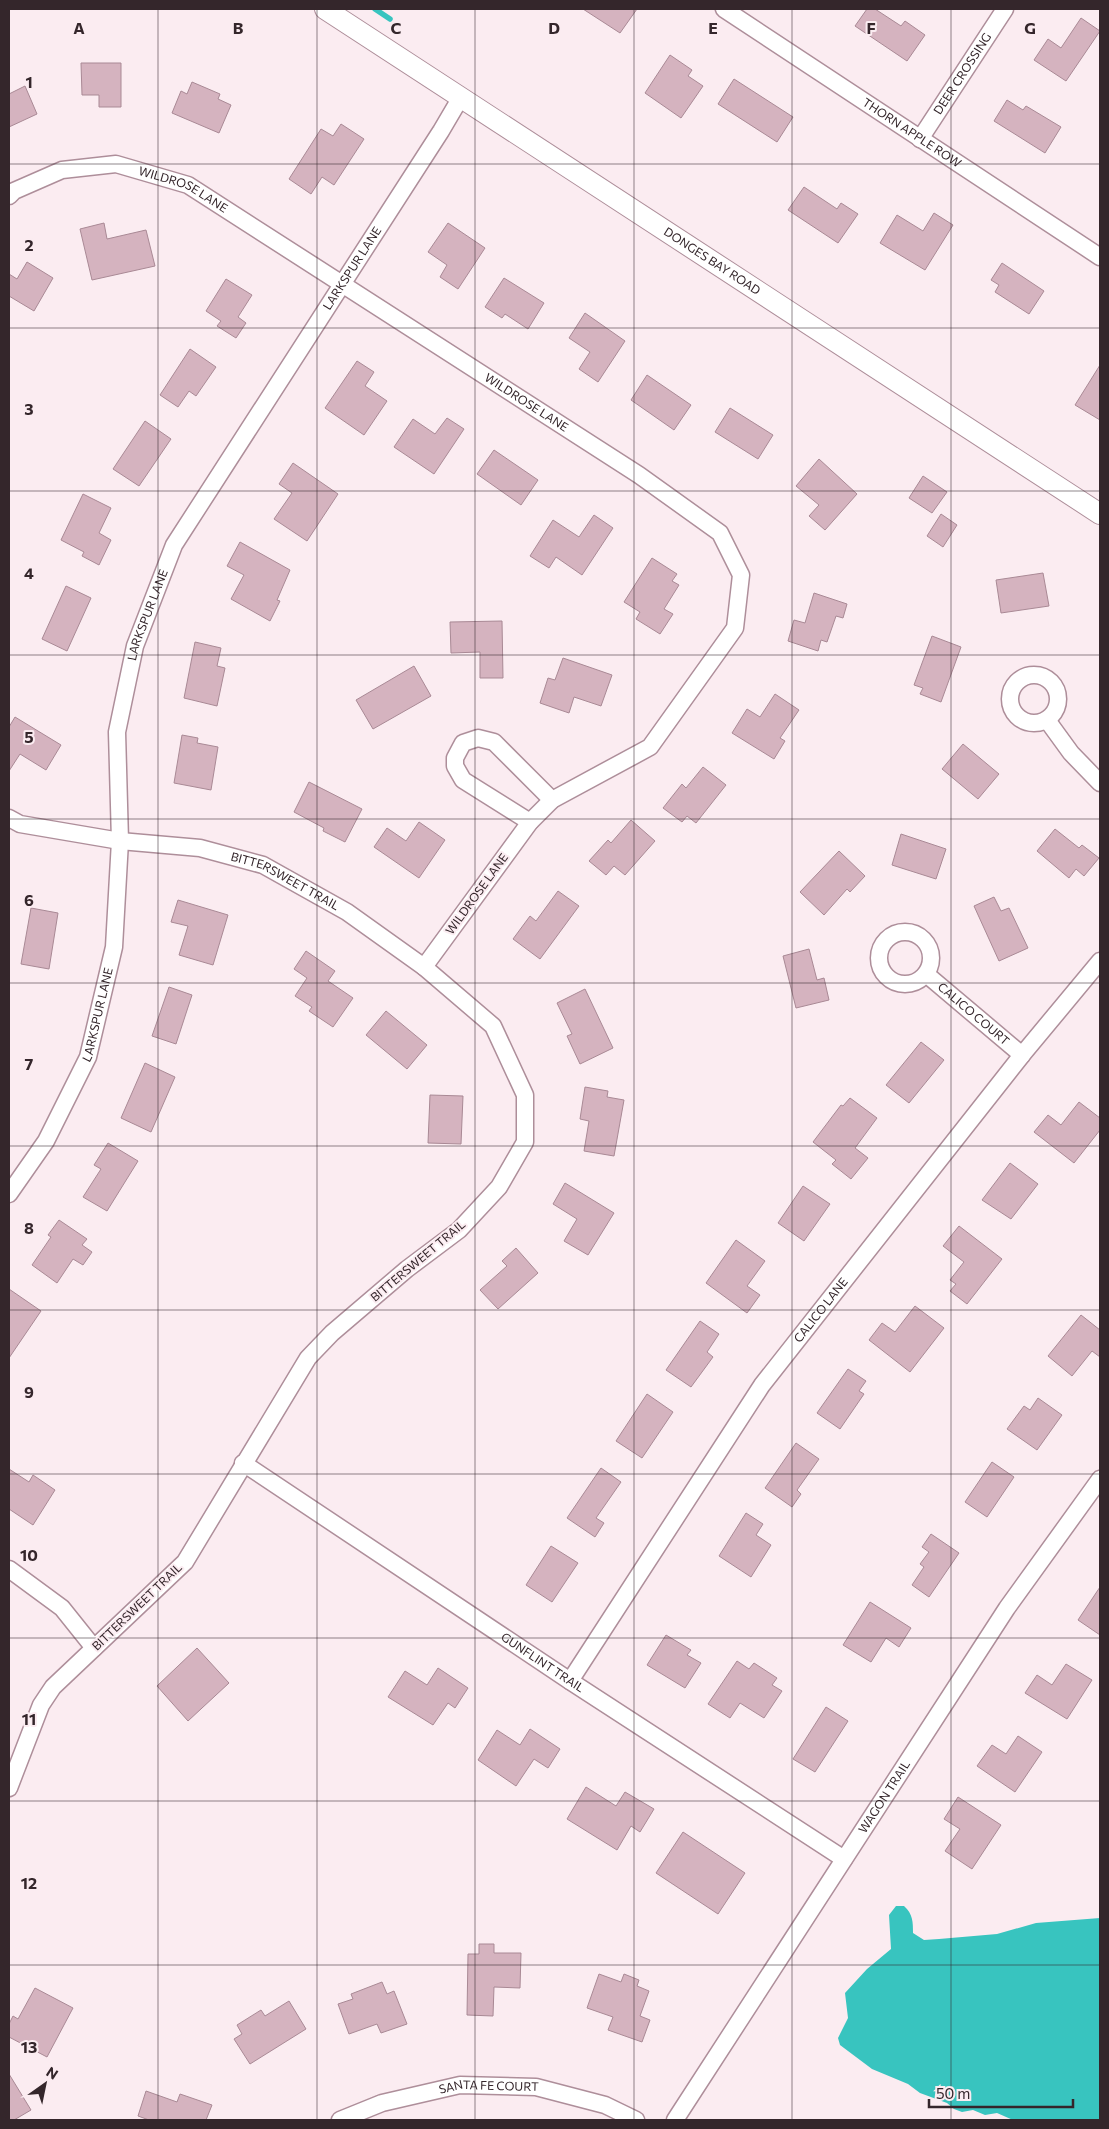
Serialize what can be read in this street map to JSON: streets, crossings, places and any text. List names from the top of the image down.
{
  "streets": {
    "street": [
      "DEER CROSSING",
      "THORN APPLE ROW",
      "WILDROSE LANE",
      "DONGES BAY ROAD",
      "LARKSPUR LANE",
      "BITTERSWEET TRAIL",
      "CALICO COURT",
      "CALICO LANE",
      "GUNFLINT TRAIL",
      "WAGON TRAIL",
      "SANTA FE COURT"
    ]
  },
  "crossings": [
    ["DEER CROSSING", "THORN APPLE ROW"],
    ["WILDROSE LANE", "LARKSPUR LANE"],
    ["WILDROSE LANE", "BITTERSWEET TRAIL"],
    ["DONGES BAY ROAD", "LARKSPUR LANE"],
    ["LARKSPUR LANE", "BITTERSWEET TRAIL"],
    ["BITTERSWEET TRAIL", "GUNFLINT TRAIL"],
    ["CALICO COURT", "CALICO LANE"],
    ["CALICO LANE", "GUNFLINT TRAIL"],
    ["GUNFLINT TRAIL", "WAGON TRAIL"]
  ],
  "scale_bar": "50 m",
  "north": "top right",
  "grid": {
    "columns": [
      "A",
      "B",
      "C",
      "D",
      "E",
      "F",
      "G"
    ],
    "rows": [
      "1",
      "2",
      "3",
      "4",
      "5",
      "6",
      "7",
      "8",
      "9",
      "10",
      "11",
      "12",
      "13"
    ]
  }
}
